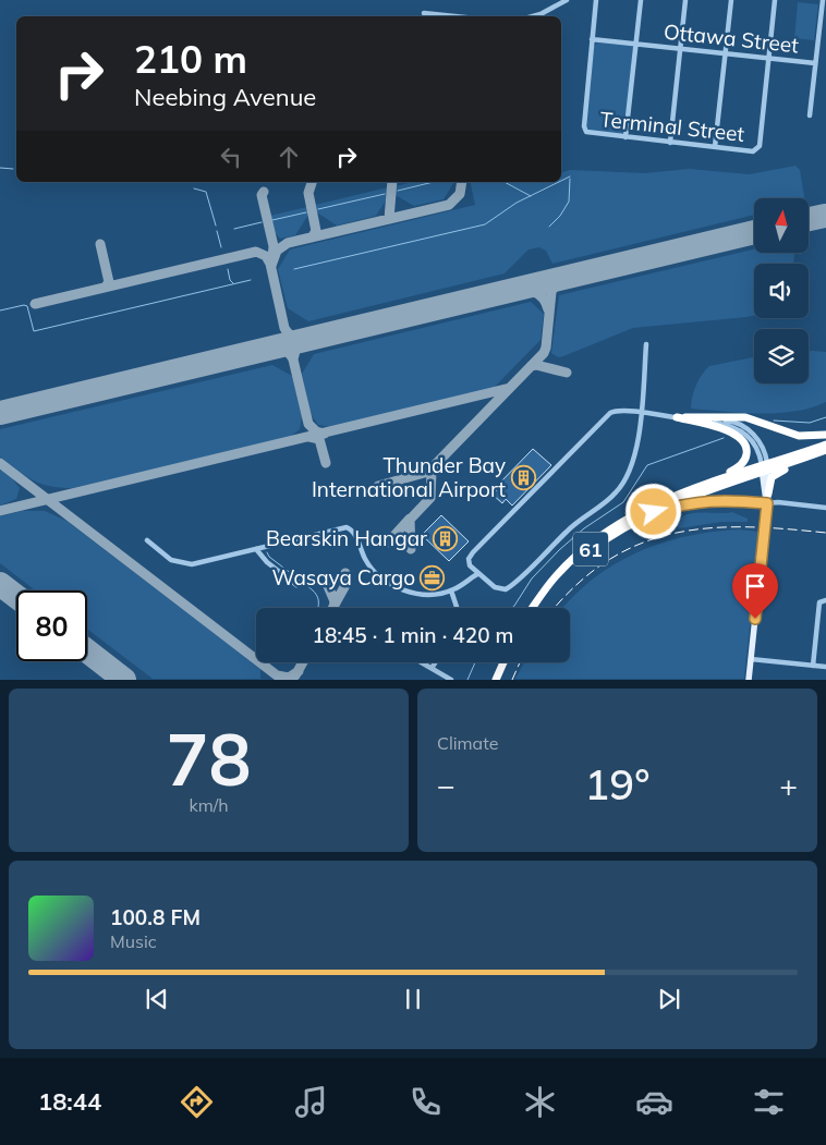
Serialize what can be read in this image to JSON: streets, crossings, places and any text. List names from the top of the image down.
{
  "streets": {
    "highway": ["61"],
    "street": ["Ottawa Street", "Terminal Street"]
  },
  "crossings": [
    ["Ottawa Street", "Terminal Street"]
  ],
  "places": {
    "building": ["Thunder Bay International Airport", "Bearskin Hangar"],
    "office": ["Wasaya Cargo"]
  },
  "north": "top",
  "page": {
    "turn": ["210 m", "Neebing Avenue"],
    "limit": "80",
    "trip": "18:45 · 1 min · 420 m",
    "tile": [
      ["78", "km/h"],
      "Climate"
    ],
    "heat": ["−", "19°", "+"],
    "song": ["100.8 FM", "Music"],
    "tabs": "18:44"
  }
}
